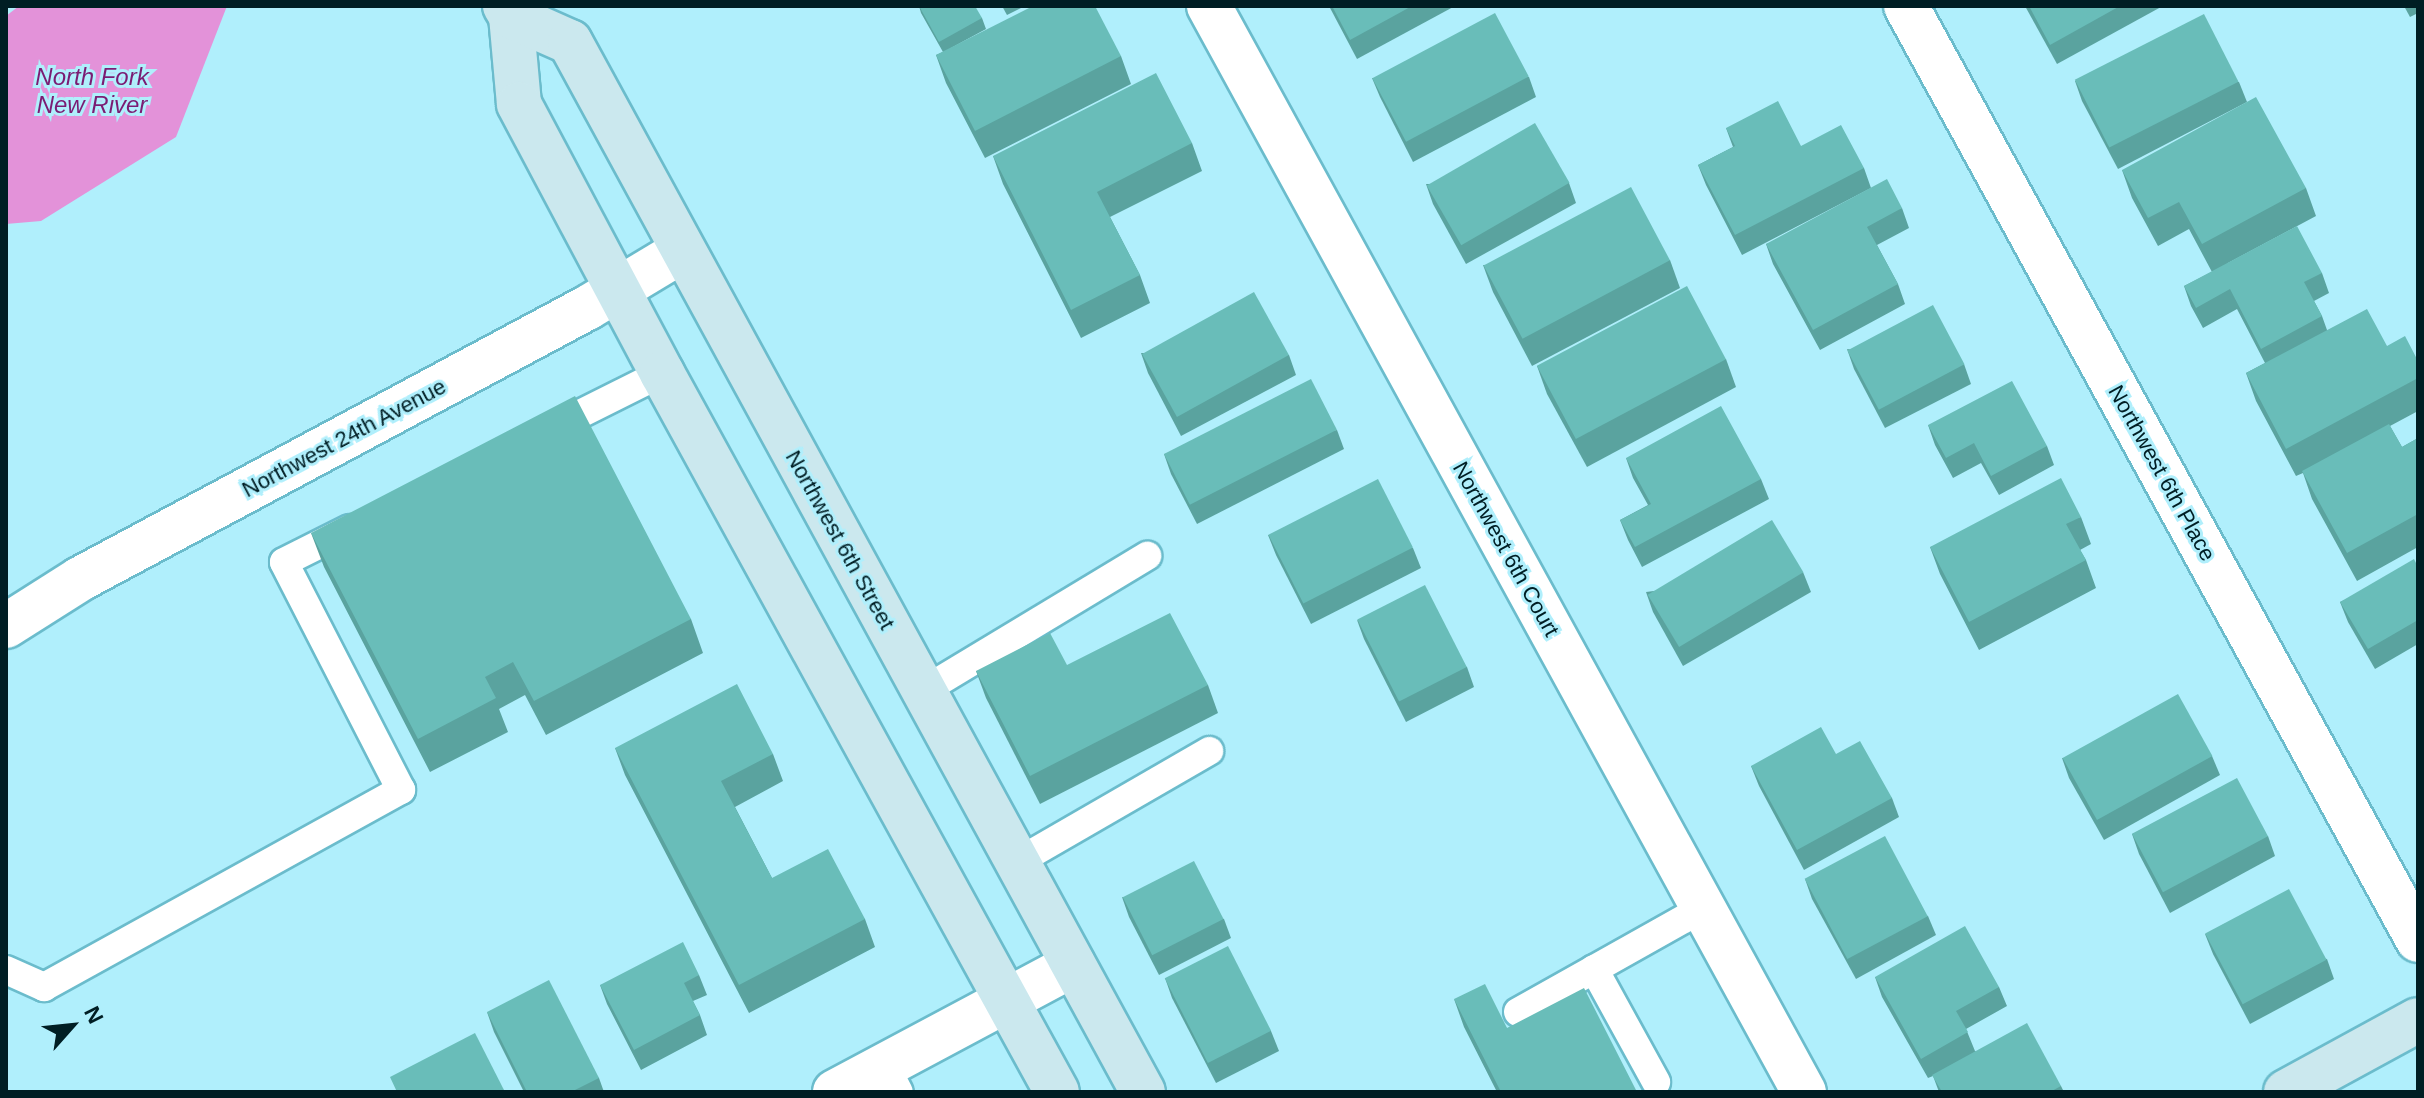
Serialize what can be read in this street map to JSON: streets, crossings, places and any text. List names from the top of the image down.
{
  "streets": {
    "street": [
      "Northwest 24th Avenue",
      "Northwest 6th Place",
      "Northwest 6th Street",
      "Northwest 6th Court"
    ]
  },
  "crossings": [
    ["Northwest 24th Avenue", "Northwest 6th Street"]
  ],
  "water": ["North Fork New River"],
  "north": "top right"
}
